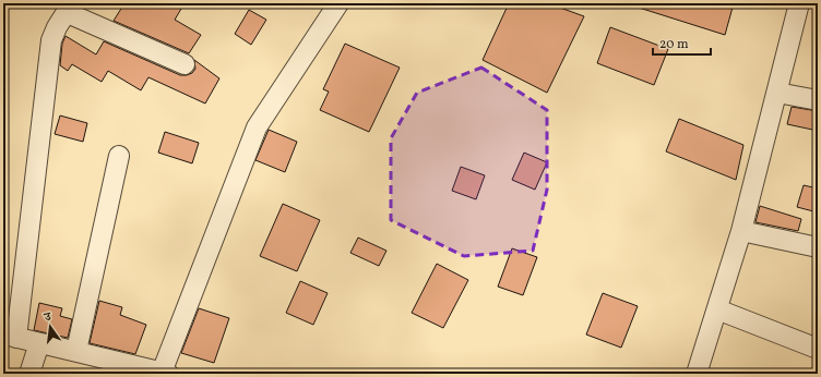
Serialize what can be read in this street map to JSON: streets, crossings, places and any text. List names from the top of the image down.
{
  "scale_bar": "20 m",
  "north": "top"
}
